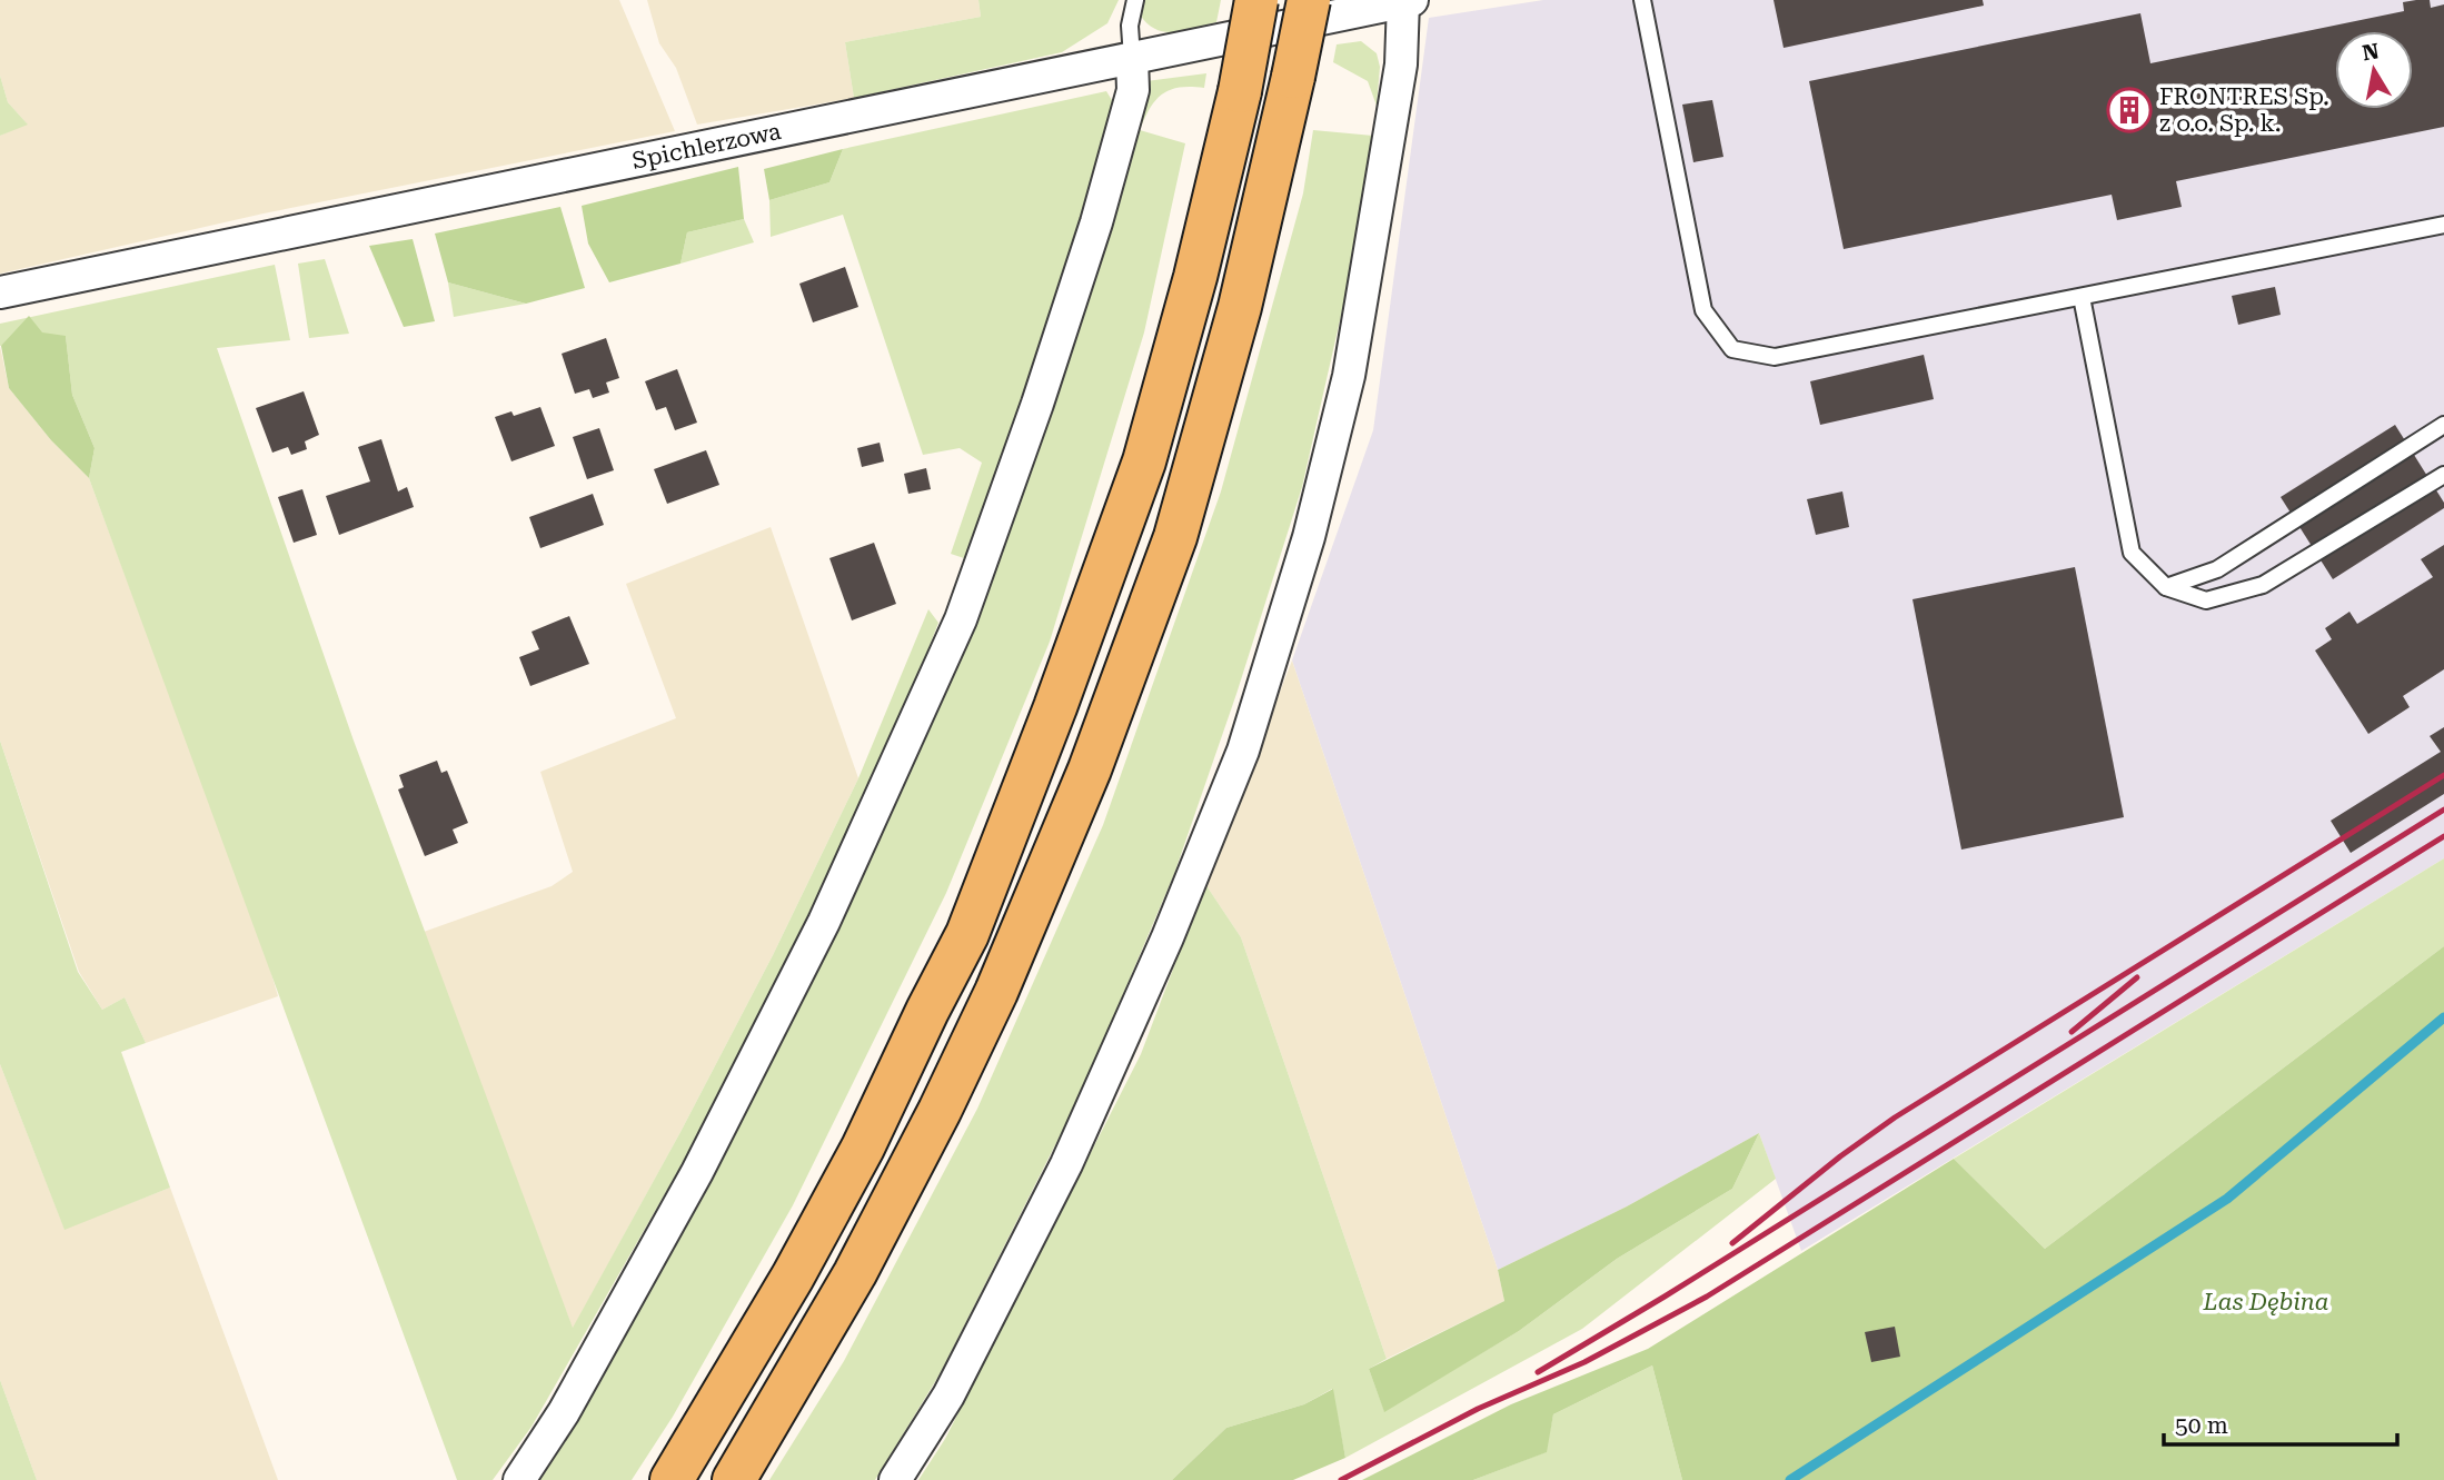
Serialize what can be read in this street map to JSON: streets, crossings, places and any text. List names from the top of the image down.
{
  "streets": {
    "street": ["Spichlerzowa"]
  },
  "parks": ["Las Dębina"],
  "places": {
    "building": ["FRONTRES Sp. z o.o. Sp. k."]
  },
  "scale_bar": "50 m",
  "north": "top"
}
